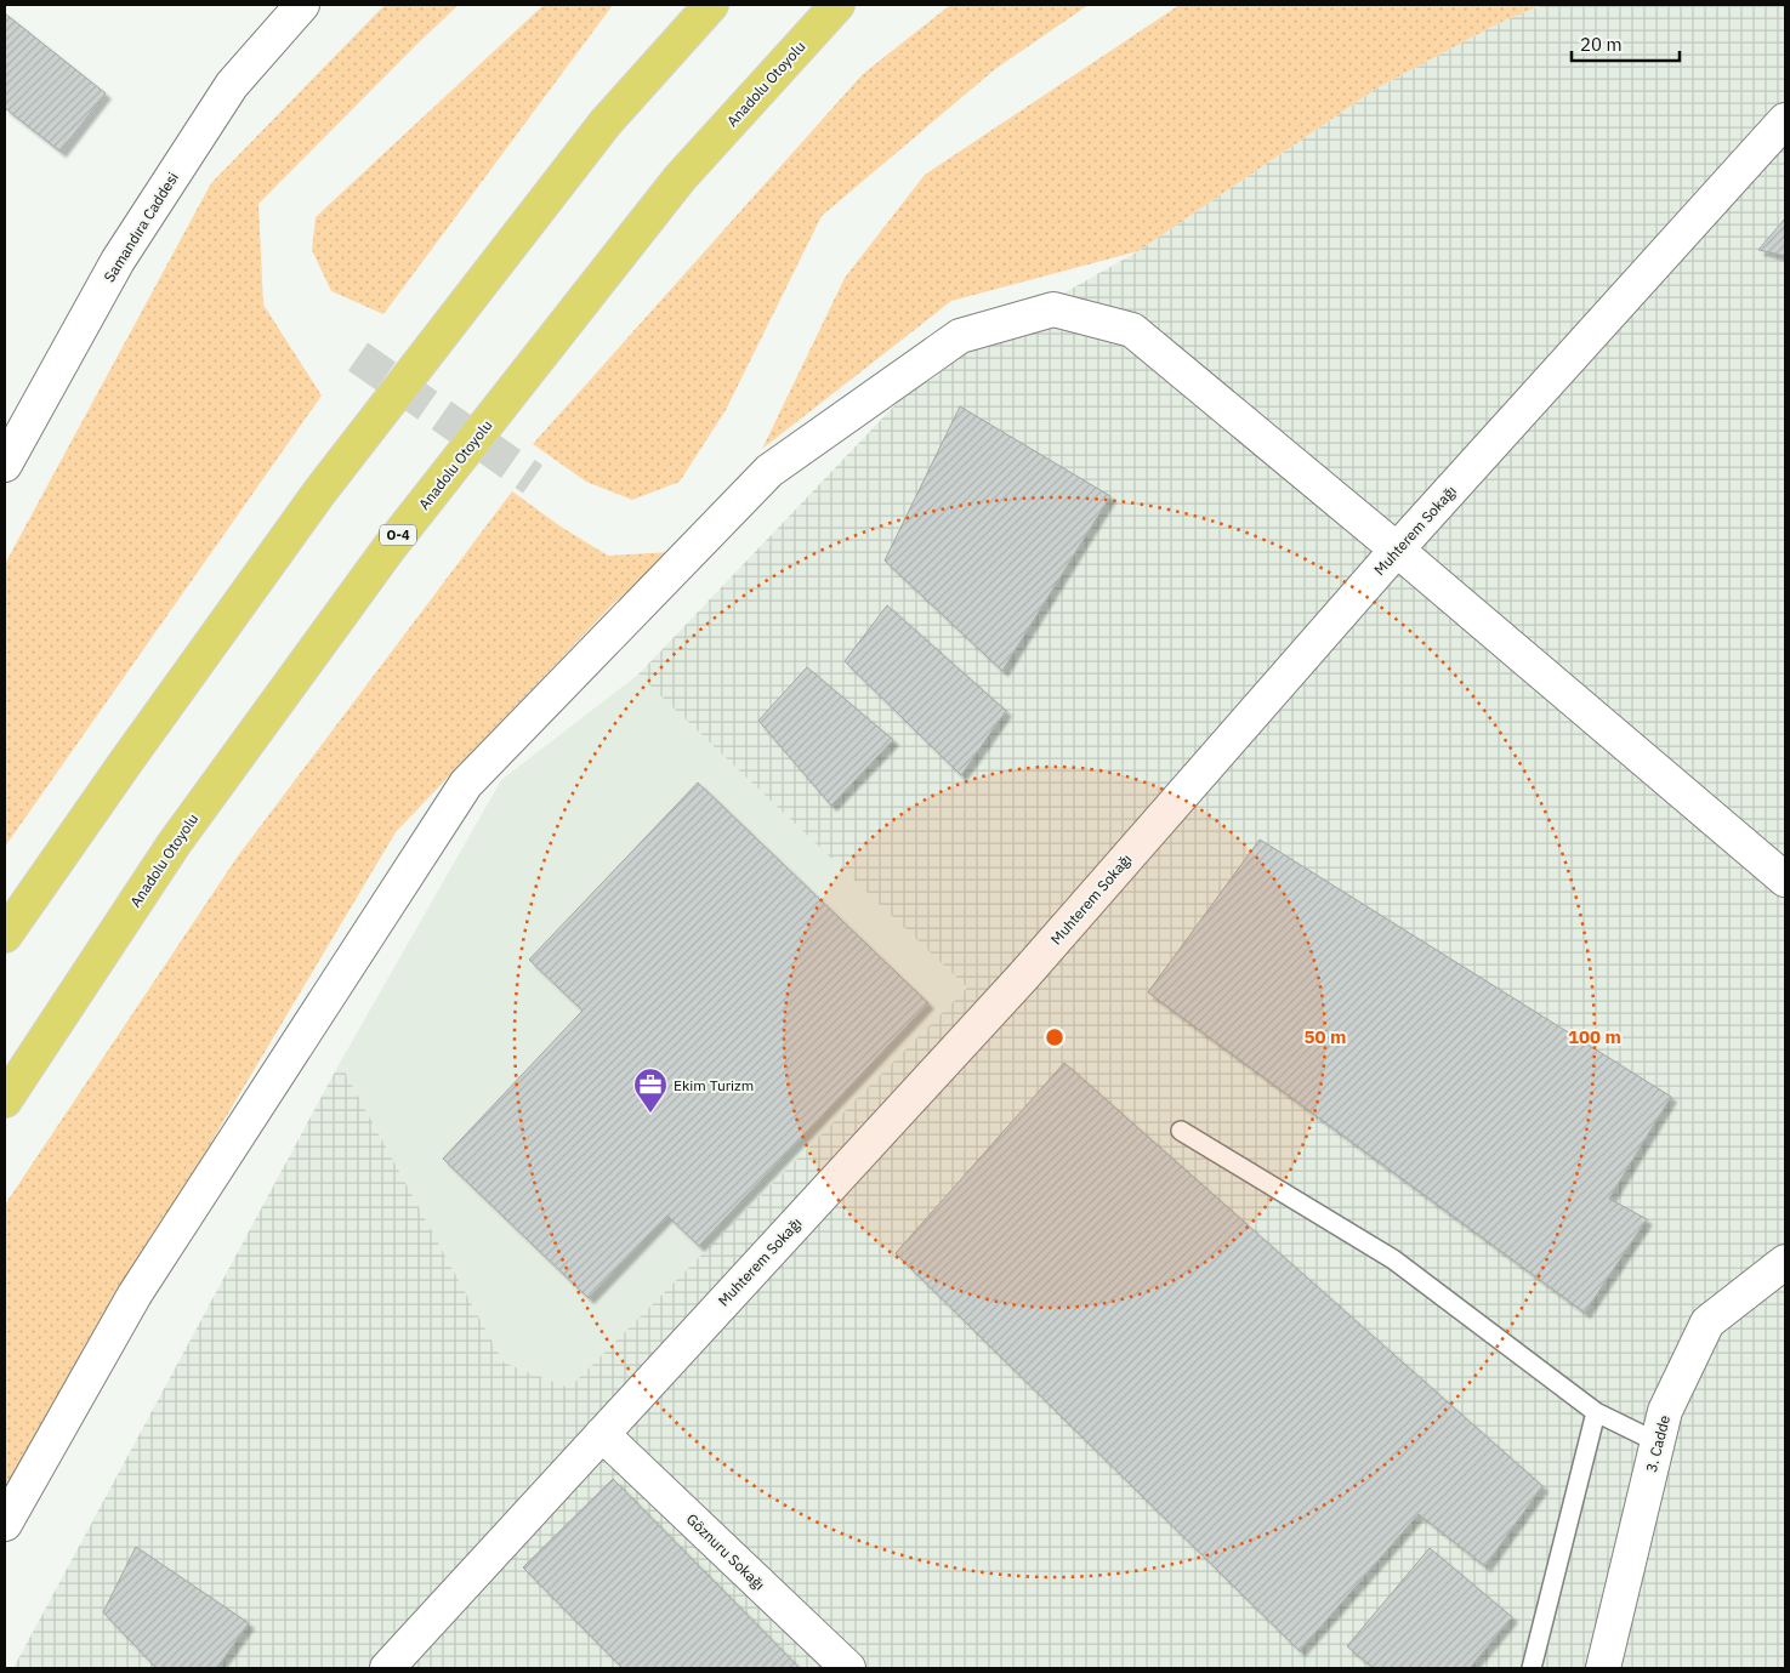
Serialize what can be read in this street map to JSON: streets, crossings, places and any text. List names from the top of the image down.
{
  "streets": {
    "highway": ["Anadolu Otoyolu", "O-4"],
    "street": [
      "Samandıra Caddesi",
      "Muhterem Sokağı",
      "3. Cadde",
      "Göznuru Sokağı"
    ]
  },
  "crossings": [
    ["Muhterem Sokağı", "Göznuru Sokağı"]
  ],
  "places": {
    "office": ["Ekim Turizm"]
  },
  "scale_bar": "20 m",
  "rings": ["50 m", "100 m"]
}
